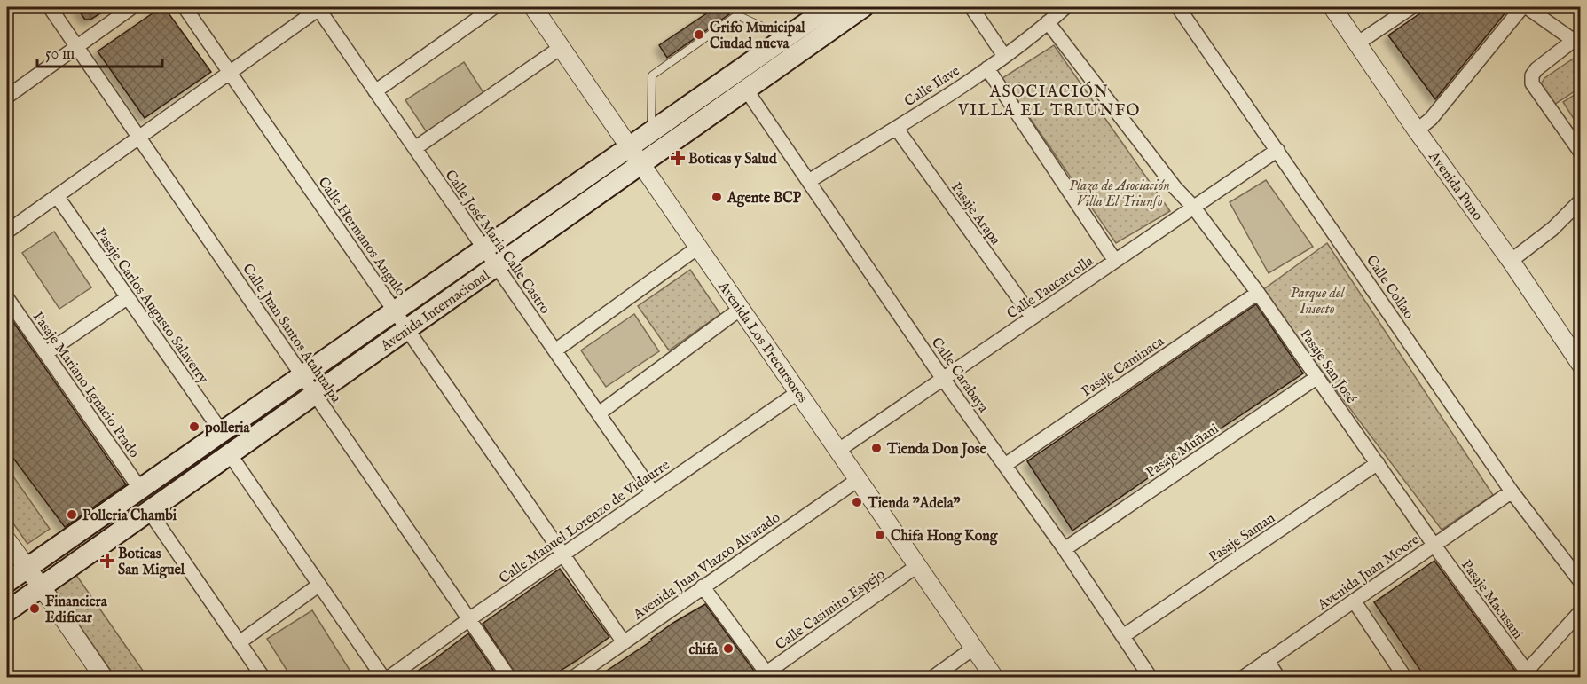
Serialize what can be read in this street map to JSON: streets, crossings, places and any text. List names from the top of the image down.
{
  "streets": {
    "main road": ["Avenida Internacional"],
    "street": [
      "Calle Ilave",
      "Avenida Puno",
      "Pasaje Arapa",
      "Calle Hermanos Angulo",
      "Calle José Maria Calle Castro",
      "Calle Paucarcolla",
      "Calle Collao",
      "Pasaje Carlos Augusto Salaverry",
      "Calle Juan Santos Atahualpa",
      "Avenida Los Precursores",
      "Pasaje Caminaca",
      "Pasaje San José",
      "Calle Carabaya",
      "Pasaje Mariano Ignacio Prado",
      "Pasaje Muñani",
      "Calle Manuel Lorenzo de Vidaurre",
      "Pasaje Saman",
      "Avenida Juan Vlazco Alvarado",
      "Avenida Juan Moore",
      "Pasaje Macusani",
      "Calle Casimiro Espejo"
    ]
  },
  "crossings": [
    ["Calle Ilave", "Pasaje Arapa"],
    ["Calle Ilave", "Pasaje San José"],
    ["Calle Ilave", "Calle Carabaya"],
    ["Pasaje Arapa", "Calle Paucarcolla"],
    ["Calle Hermanos Angulo", "Avenida Internacional"],
    ["Calle Hermanos Angulo", "Calle Manuel Lorenzo de Vidaurre"],
    ["Calle Hermanos Angulo", "Avenida Juan Vlazco Alvarado"],
    ["Calle José Maria Calle Castro", "Avenida Internacional"],
    ["Calle José Maria Calle Castro", "Calle Manuel Lorenzo de Vidaurre"],
    ["Calle Paucarcolla", "Calle Collao"],
    ["Calle Paucarcolla", "Avenida Los Precursores"],
    ["Calle Paucarcolla", "Pasaje San José"],
    ["Calle Paucarcolla", "Calle Carabaya"],
    ["Calle Collao", "Avenida Juan Moore"],
    ["Pasaje Carlos Augusto Salaverry", "Avenida Internacional"],
    ["Avenida Internacional", "Calle Juan Santos Atahualpa"],
    ["Avenida Internacional", "Avenida Los Precursores"],
    ["Avenida Internacional", "Calle Carabaya"],
    ["Avenida Internacional", "Pasaje Mariano Ignacio Prado"],
    ["Calle Juan Santos Atahualpa", "Calle Manuel Lorenzo de Vidaurre"],
    ["Avenida Los Precursores", "Calle Manuel Lorenzo de Vidaurre"],
    ["Avenida Los Precursores", "Avenida Juan Vlazco Alvarado"],
    ["Avenida Los Precursores", "Calle Casimiro Espejo"],
    ["Pasaje Caminaca", "Pasaje San José"],
    ["Pasaje Caminaca", "Calle Carabaya"],
    ["Pasaje San José", "Pasaje Muñani"],
    ["Pasaje San José", "Pasaje Saman"],
    ["Pasaje San José", "Avenida Juan Moore"],
    ["Pasaje San José", "Pasaje Macusani"],
    ["Calle Carabaya", "Pasaje Muñani"],
    ["Calle Carabaya", "Pasaje Saman"],
    ["Avenida Juan Moore", "Pasaje Macusani"]
  ],
  "districts": ["ASOCIACIÓN VILLA EL TRIUNFO"],
  "parks": ["Plaza de Asociación Villa El Triunfo", "Parque del Insecto"],
  "places": {
    "other": [
      "Grifo Municipal Ciudad nueva",
      "Agente BCP",
      "polleria",
      "Tienda Don Jose",
      "Tienda \"Adela\"",
      "Polleria Chambi",
      "Chifa Hong Kong",
      "Financiera Edificar",
      "chifa"
    ],
    "health": ["Boticas y Salud", "Boticas San Miguel"]
  },
  "scale_bar": "50 m"
}
